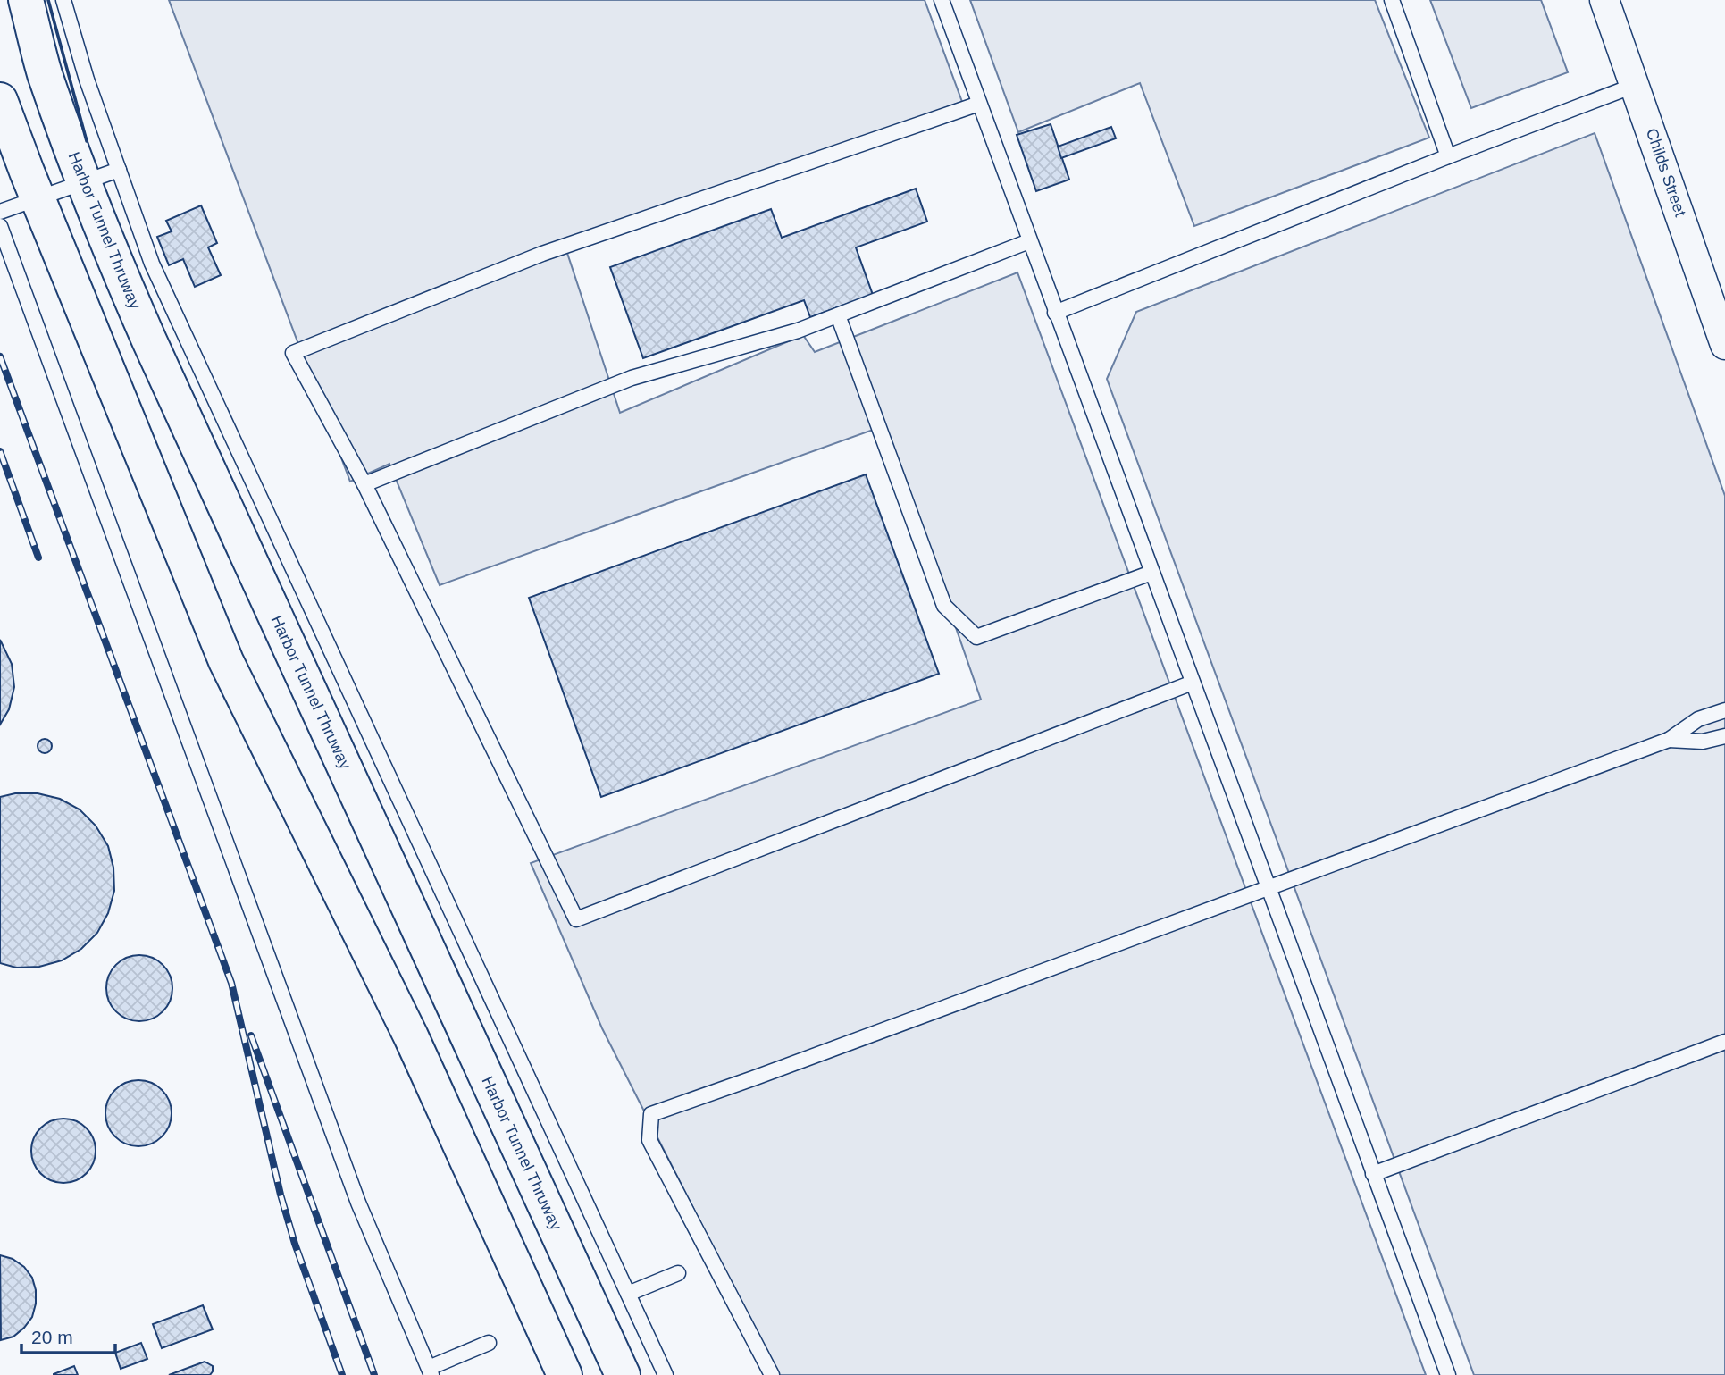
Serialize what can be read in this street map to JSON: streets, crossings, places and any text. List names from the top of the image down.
{
  "streets": {
    "highway": ["Harbor Tunnel Thruway"],
    "street": ["Childs Street"]
  },
  "scale_bar": "20 m"
}
